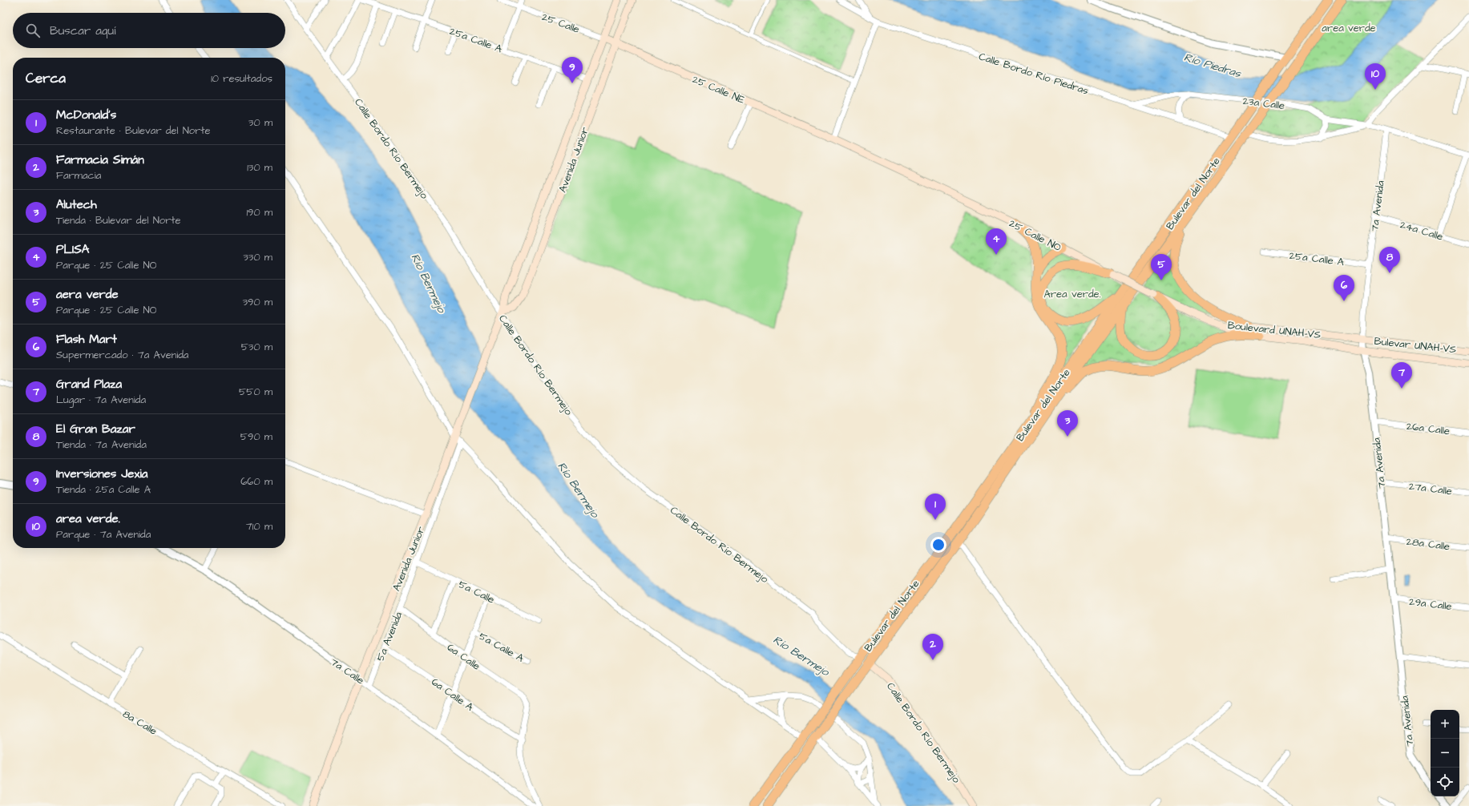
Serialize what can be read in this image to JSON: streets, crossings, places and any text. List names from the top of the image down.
{
  "streets": {
    "highway": ["Bulevar del Norte"],
    "main road": [
      "25 Calle NE",
      "Calle Bordo Río Bermejo",
      "Avenida Junior",
      "25 Calle NO",
      "Boulevard UNAH-VS",
      "Bulevar UNAH-VS"
    ],
    "street": [
      "25 Calle",
      "25a Calle A",
      "Calle Bordo Río Piedras",
      "23a Calle",
      "7a Avenida",
      "24a Calle",
      "26a Calle",
      "27a Calle",
      "28a Calle",
      "5a Calle",
      "29a Calle",
      "5a Avenida",
      "5a Calle A",
      "6a Calle",
      "7a Calle",
      "6a Calle A",
      "8a Calle"
    ]
  },
  "crossings": [
    ["25 Calle", "25 Calle NE"],
    ["25 Calle", "Avenida Junior"],
    ["25a Calle A", "Avenida Junior"],
    ["25a Calle A", "7a Avenida"],
    ["Calle Bordo Río Piedras", "23a Calle"],
    ["Calle Bordo Río Piedras", "Bulevar del Norte"],
    ["25 Calle NE", "Avenida Junior"],
    ["25 Calle NE", "25 Calle NO"],
    ["23a Calle", "7a Avenida"],
    ["Calle Bordo Río Bermejo", "Avenida Junior"],
    ["Calle Bordo Río Bermejo", "Bulevar del Norte"],
    ["Avenida Junior", "5a Avenida"],
    ["Avenida Junior", "7a Calle"],
    ["7a Avenida", "24a Calle"],
    ["7a Avenida", "Boulevard UNAH-VS"],
    ["7a Avenida", "Bulevar UNAH-VS"],
    ["7a Avenida", "26a Calle"],
    ["7a Avenida", "27a Calle"],
    ["7a Avenida", "28a Calle"],
    ["7a Avenida", "29a Calle"],
    ["25 Calle NO", "Boulevard UNAH-VS"],
    ["Boulevard UNAH-VS", "Bulevar UNAH-VS"],
    ["5a Calle", "5a Avenida"],
    ["5a Avenida", "6a Calle"],
    ["5a Avenida", "7a Calle"],
    ["5a Avenida", "6a Calle A"],
    ["6a Calle", "6a Calle A"]
  ],
  "water": ["Río Piedras", "Río Bermejo"],
  "parks": ["area verde", "Area verde."],
  "page": {
    "search": "Buscar aquí",
    "pins": [
      "9",
      "10",
      "4",
      "8",
      "5",
      "6",
      "7",
      "3",
      "1",
      "2"
    ],
    "heading": ["Cerca", "10 resultados"],
    "list": [
      {
        "mark": "1",
        "name": "McDonald's",
        "note": "Restaurante · Bulevar del Norte",
        "value": "30 m"
      },
      {
        "mark": "2",
        "name": "Farmacia Simán",
        "note": "Farmacia",
        "value": "130 m"
      },
      {
        "mark": "3",
        "name": "Alutech",
        "note": "Tienda · Bulevar del Norte",
        "value": "190 m"
      },
      {
        "mark": "4",
        "name": "PLISA",
        "note": "Parque · 25 Calle NO",
        "value": "330 m"
      },
      {
        "mark": "5",
        "name": "aera verde",
        "note": "Parque · 25 Calle NO",
        "value": "390 m"
      },
      {
        "mark": "6",
        "name": "Flash Mart",
        "note": "Supermercado · 7a Avenida",
        "value": "530 m"
      },
      {
        "mark": "7",
        "name": "Grand Plaza",
        "note": "Lugar · 7a Avenida",
        "value": "550 m"
      },
      {
        "mark": "8",
        "name": "El Gran Bazar",
        "note": "Tienda · 7a Avenida",
        "value": "590 m"
      },
      {
        "mark": "9",
        "name": "Inversiones Jexia",
        "note": "Tienda · 25a Calle A",
        "value": "660 m"
      },
      {
        "mark": "10",
        "name": "area verde.",
        "note": "Parque · 7a Avenida",
        "value": "710 m"
      }
    ],
    "map_buttons": ["+", "−"]
  }
}
